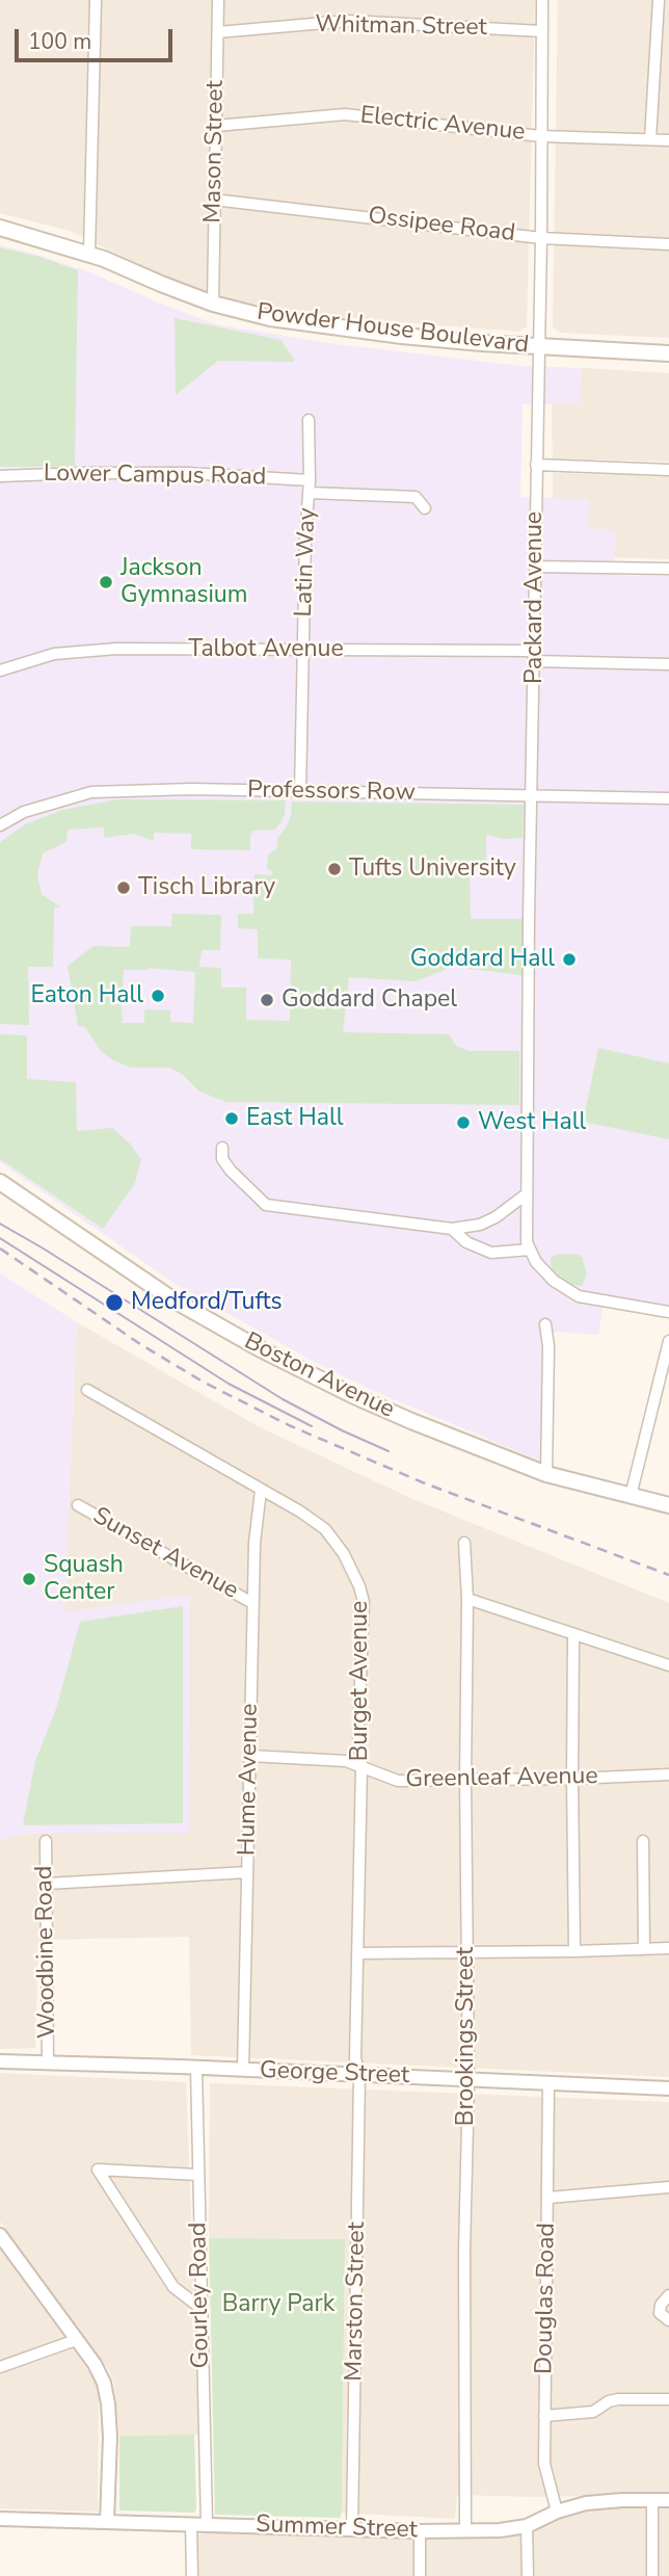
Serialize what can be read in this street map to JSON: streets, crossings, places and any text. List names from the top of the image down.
{
  "streets": {
    "main road": ["Powder House Boulevard", "Boston Avenue"],
    "street": [
      "Whitman Street",
      "Electric Avenue",
      "Mason Street",
      "Ossipee Road",
      "Lower Campus Road",
      "Latin Way",
      "Packard Avenue",
      "Talbot Avenue",
      "Professors Row",
      "Sunset Avenue",
      "Burget Avenue",
      "Greenleaf Avenue",
      "Hume Avenue",
      "Woodbine Road",
      "Brookings Street",
      "George Street",
      "Gourley Road",
      "Douglas Road",
      "Marston Street",
      "Summer Street"
    ]
  },
  "crossings": [
    ["Whitman Street", "Mason Street"],
    ["Whitman Street", "Packard Avenue"],
    ["Electric Avenue", "Mason Street"],
    ["Electric Avenue", "Packard Avenue"],
    ["Mason Street", "Ossipee Road"],
    ["Mason Street", "Powder House Boulevard"],
    ["Ossipee Road", "Packard Avenue"],
    ["Powder House Boulevard", "Packard Avenue"],
    ["Lower Campus Road", "Latin Way"],
    ["Latin Way", "Talbot Avenue"],
    ["Latin Way", "Professors Row"],
    ["Packard Avenue", "Talbot Avenue"],
    ["Packard Avenue", "Professors Row"],
    ["Sunset Avenue", "Hume Avenue"],
    ["Burget Avenue", "Greenleaf Avenue"],
    ["Burget Avenue", "Hume Avenue"],
    ["Burget Avenue", "George Street"],
    ["Burget Avenue", "Marston Street"],
    ["Greenleaf Avenue", "Hume Avenue"],
    ["Greenleaf Avenue", "Brookings Street"],
    ["Hume Avenue", "George Street"],
    ["Woodbine Road", "George Street"],
    ["Brookings Street", "George Street"],
    ["Brookings Street", "Summer Street"],
    ["George Street", "Gourley Road"],
    ["George Street", "Douglas Road"],
    ["George Street", "Marston Street"],
    ["Gourley Road", "Summer Street"],
    ["Douglas Road", "Summer Street"],
    ["Marston Street", "Summer Street"]
  ],
  "parks": ["Barry Park"],
  "places": [
    "Jackson Gymnasium",
    "Tufts University",
    "Tisch Library",
    "Goddard Hall",
    "Eaton Hall",
    "Goddard Chapel",
    "East Hall",
    "West Hall",
    "Medford/Tufts",
    "Squash Center"
  ],
  "scale_bar": "100 m"
}
